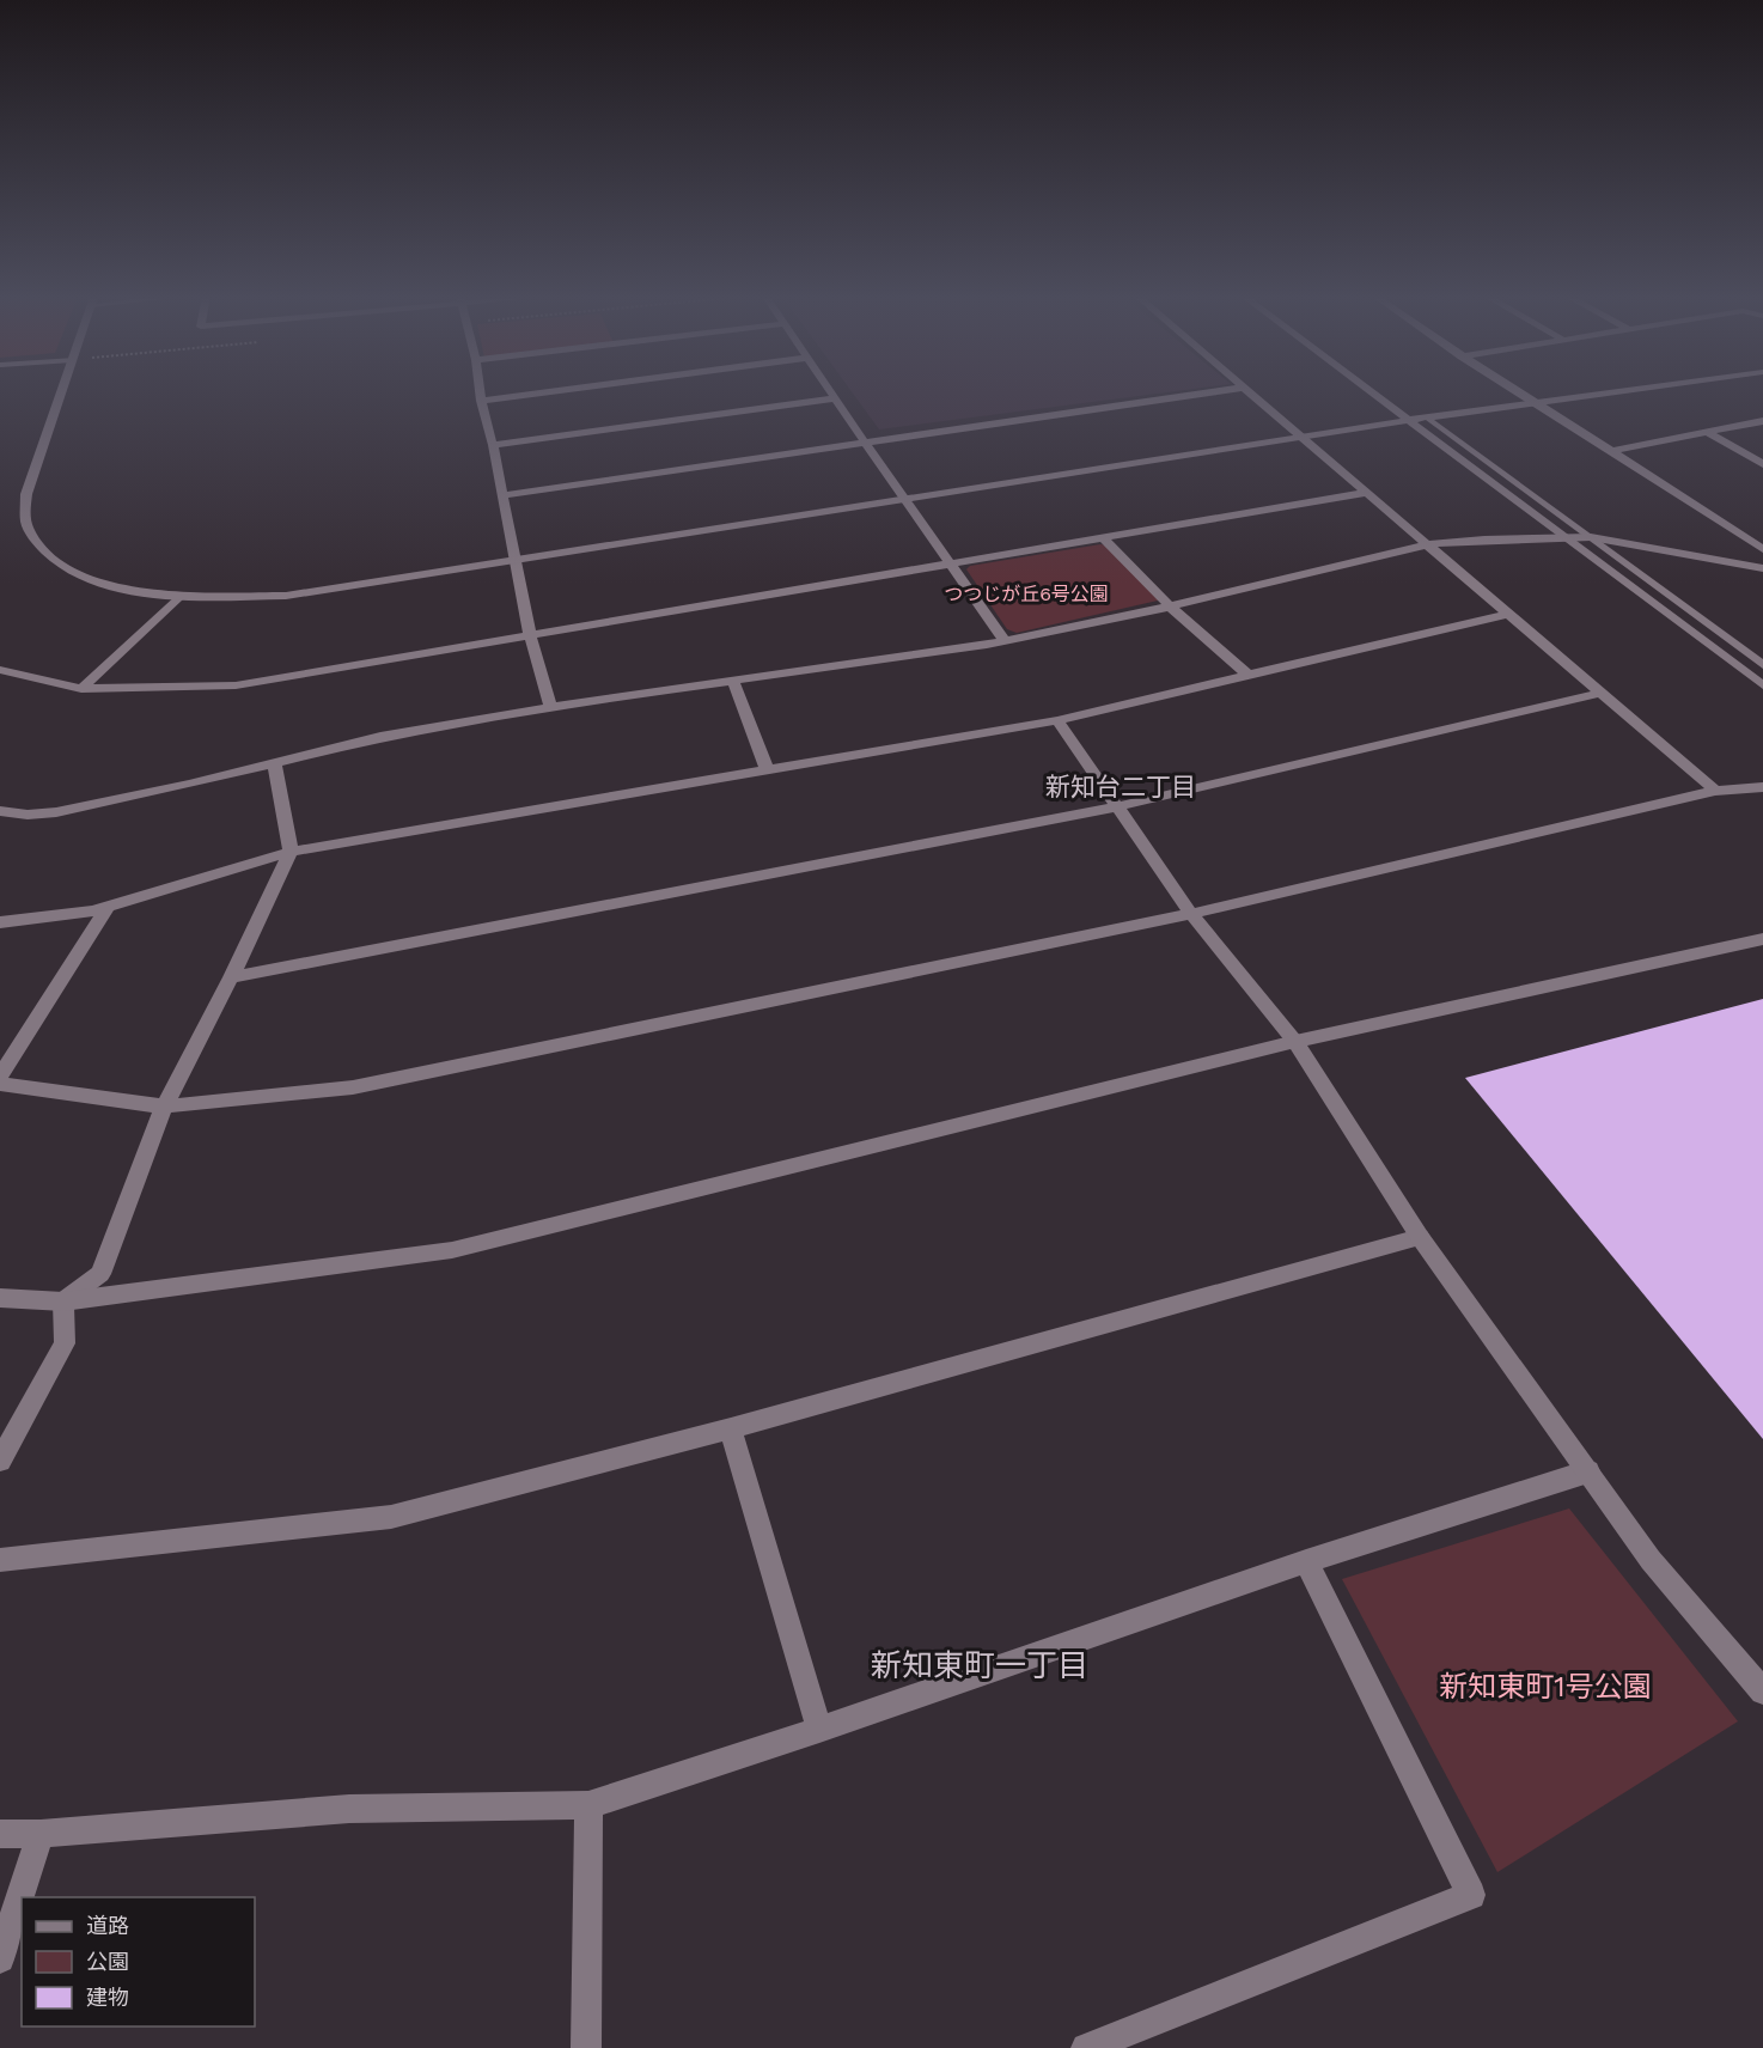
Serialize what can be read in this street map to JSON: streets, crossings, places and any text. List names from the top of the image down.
{
  "districts": ["新知台二丁目", "新知東町一丁目"],
  "parks": ["つつじが丘6号公園", "新知東町1号公園"],
  "legend": ["道路", "公園", "建物"]
}
